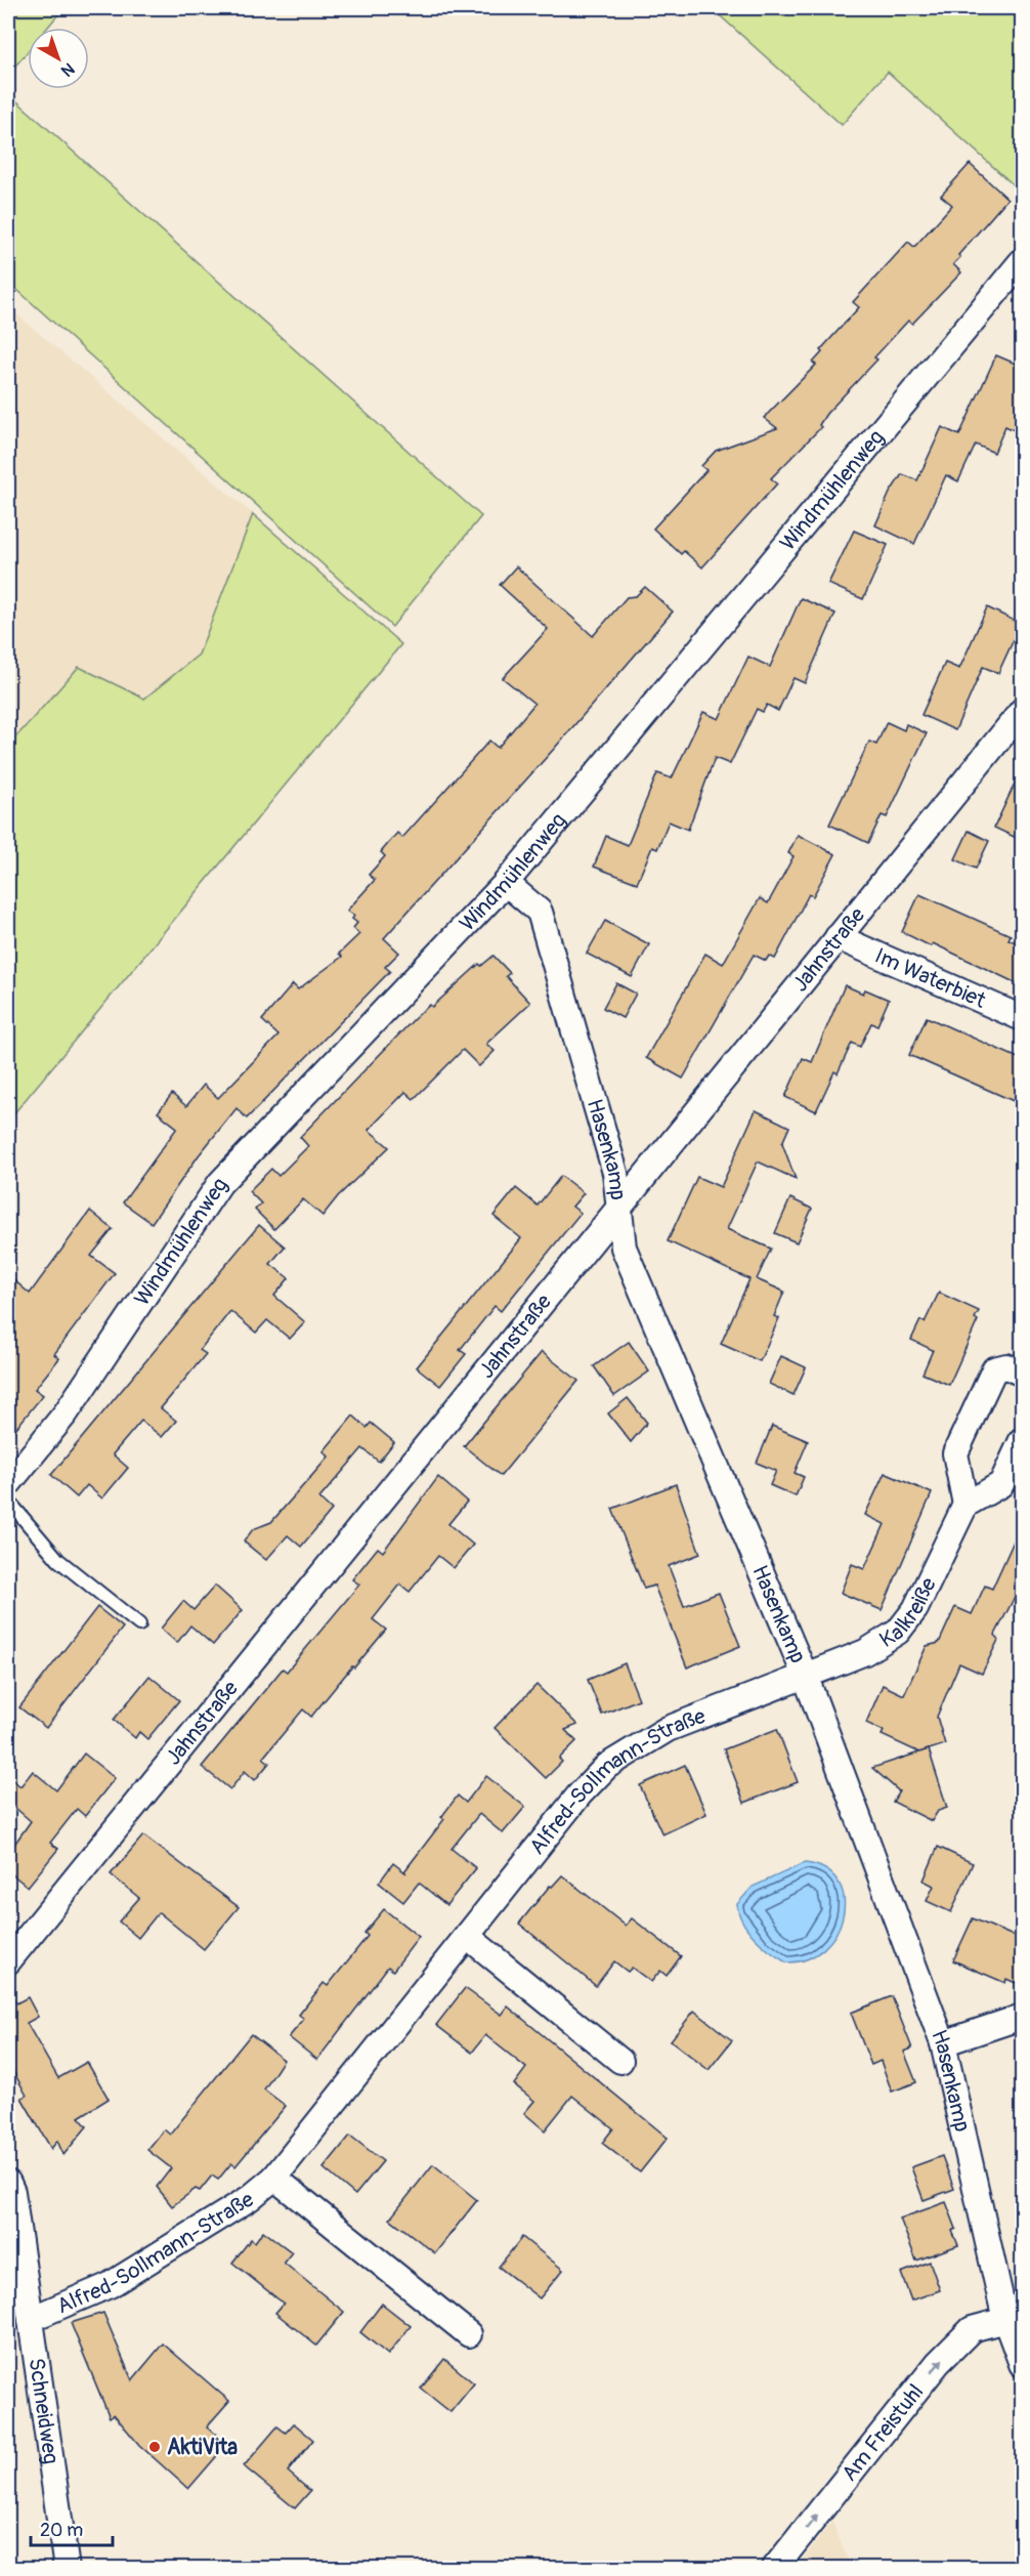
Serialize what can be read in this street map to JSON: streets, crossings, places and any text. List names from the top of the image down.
{
  "streets": {
    "street": [
      "Windmühlenweg",
      "Jahnstraße",
      "Im Waterbiet",
      "Hasenkamp",
      "Kalkreiße",
      "Alfred-Sollmann-Straße",
      "Schneidweg",
      "Am Freistuhl"
    ]
  },
  "crossings": [
    ["Windmühlenweg", "Hasenkamp"],
    ["Jahnstraße", "Im Waterbiet"],
    ["Jahnstraße", "Hasenkamp"],
    ["Hasenkamp", "Kalkreiße"],
    ["Hasenkamp", "Alfred-Sollmann-Straße"],
    ["Hasenkamp", "Am Freistuhl"],
    ["Kalkreiße", "Alfred-Sollmann-Straße"],
    ["Alfred-Sollmann-Straße", "Schneidweg"]
  ],
  "one_way": ["Am Freistuhl"],
  "places": ["AktiVita"],
  "scale_bar": "20 m",
  "north": "bottom right"
}
